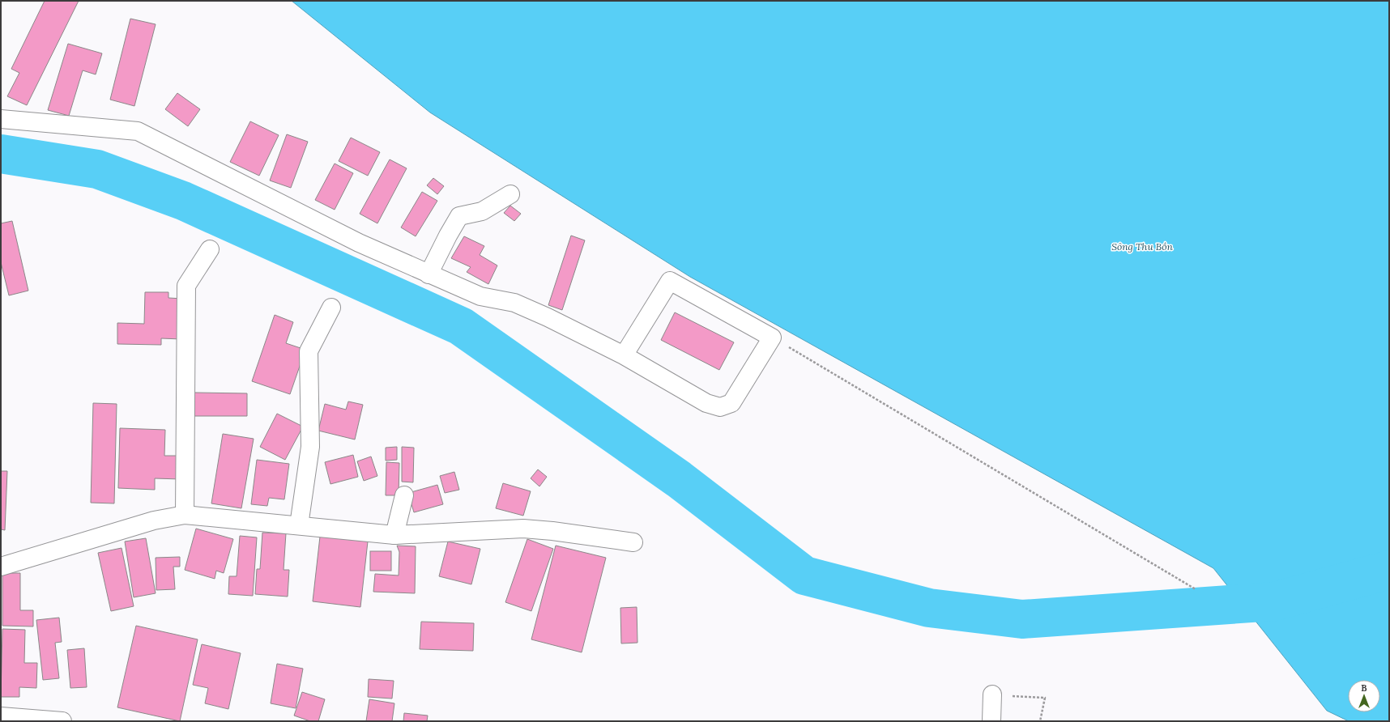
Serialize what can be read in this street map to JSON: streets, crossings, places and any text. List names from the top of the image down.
{
  "water": ["Sông Thu Bồn"],
  "north": "top"
}
